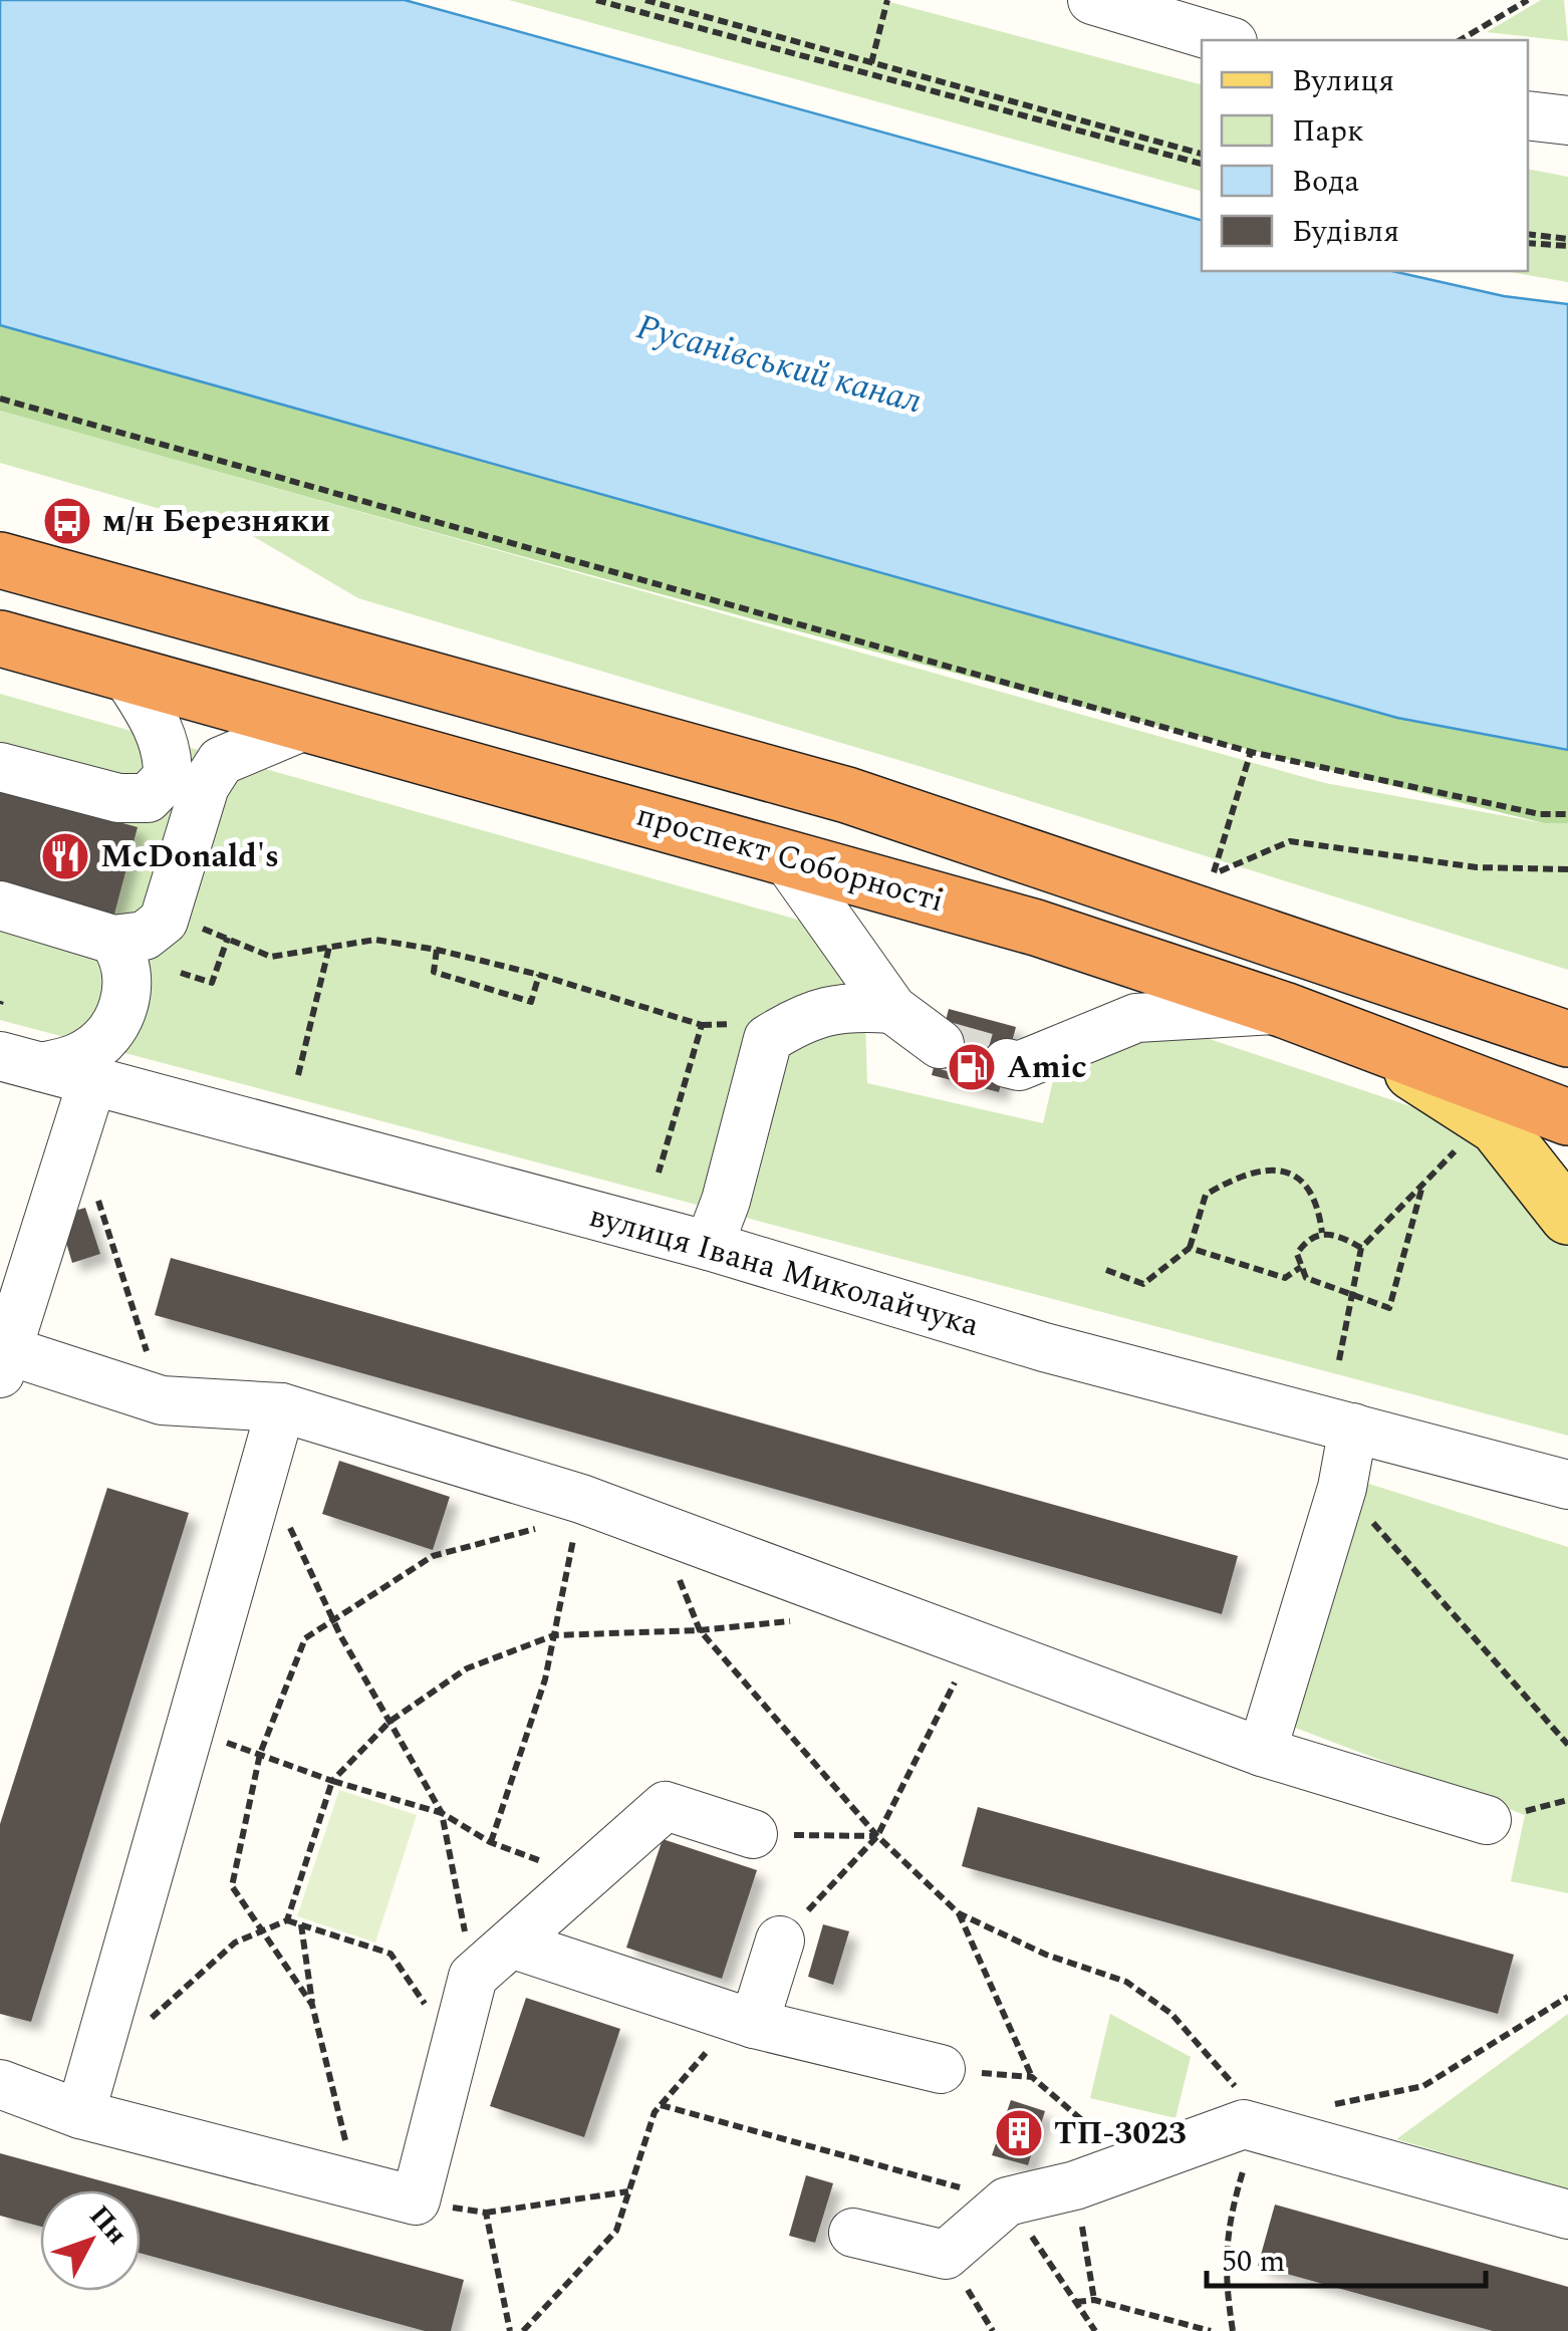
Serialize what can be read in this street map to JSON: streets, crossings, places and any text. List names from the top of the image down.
{
  "streets": {
    "highway": ["проспект Соборності"],
    "street": ["вулиця Івана Миколайчука"]
  },
  "water": ["Русанівський канал"],
  "places": {
    "bus stop": ["м/н Березняки"],
    "restaurant": ["McDonald's"],
    "fuel station": ["Amic"],
    "building": ["ТП-3023"]
  },
  "legend": [
    "Вулиця",
    "Парк",
    "Вода",
    "Будівля"
  ],
  "scale_bar": "50 m",
  "north": "top right"
}
